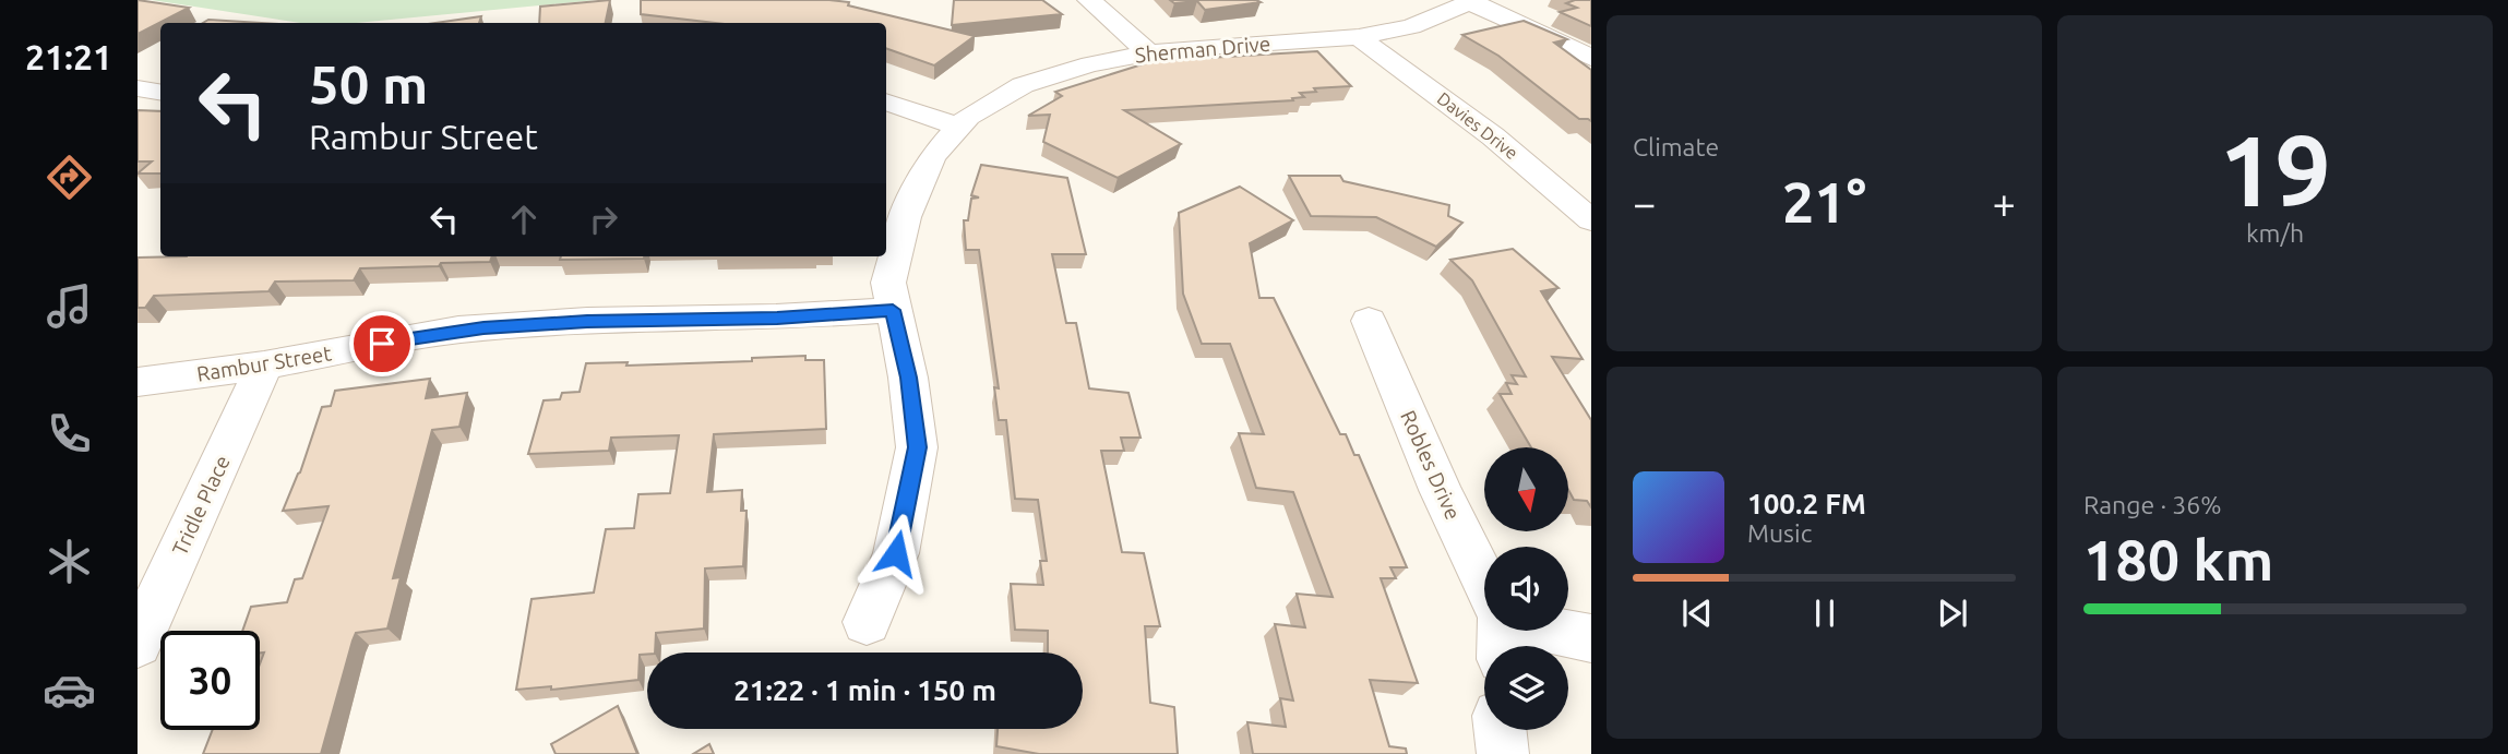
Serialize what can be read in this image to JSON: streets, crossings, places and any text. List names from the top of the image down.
{
  "streets": {
    "street": [
      "Sherman Drive",
      "Davies Drive",
      "Rambur Street",
      "Robles Drive",
      "Tridle Place"
    ]
  },
  "crossings": [
    ["Sherman Drive", "Davies Drive"],
    ["Sherman Drive", "Rambur Street"],
    ["Rambur Street", "Tridle Place"]
  ],
  "north": "bottom",
  "page": {
    "tabs": "21:21",
    "tile": [
      "Climate",
      ["19", "km/h"],
      ["Range · 36%", "180 km"]
    ],
    "turn": ["50 m", "Rambur Street"],
    "heat": ["−", "21°", "+"],
    "song": ["100.2 FM", "Music"],
    "limit": "30",
    "trip": "21:22 · 1 min · 150 m"
  }
}
